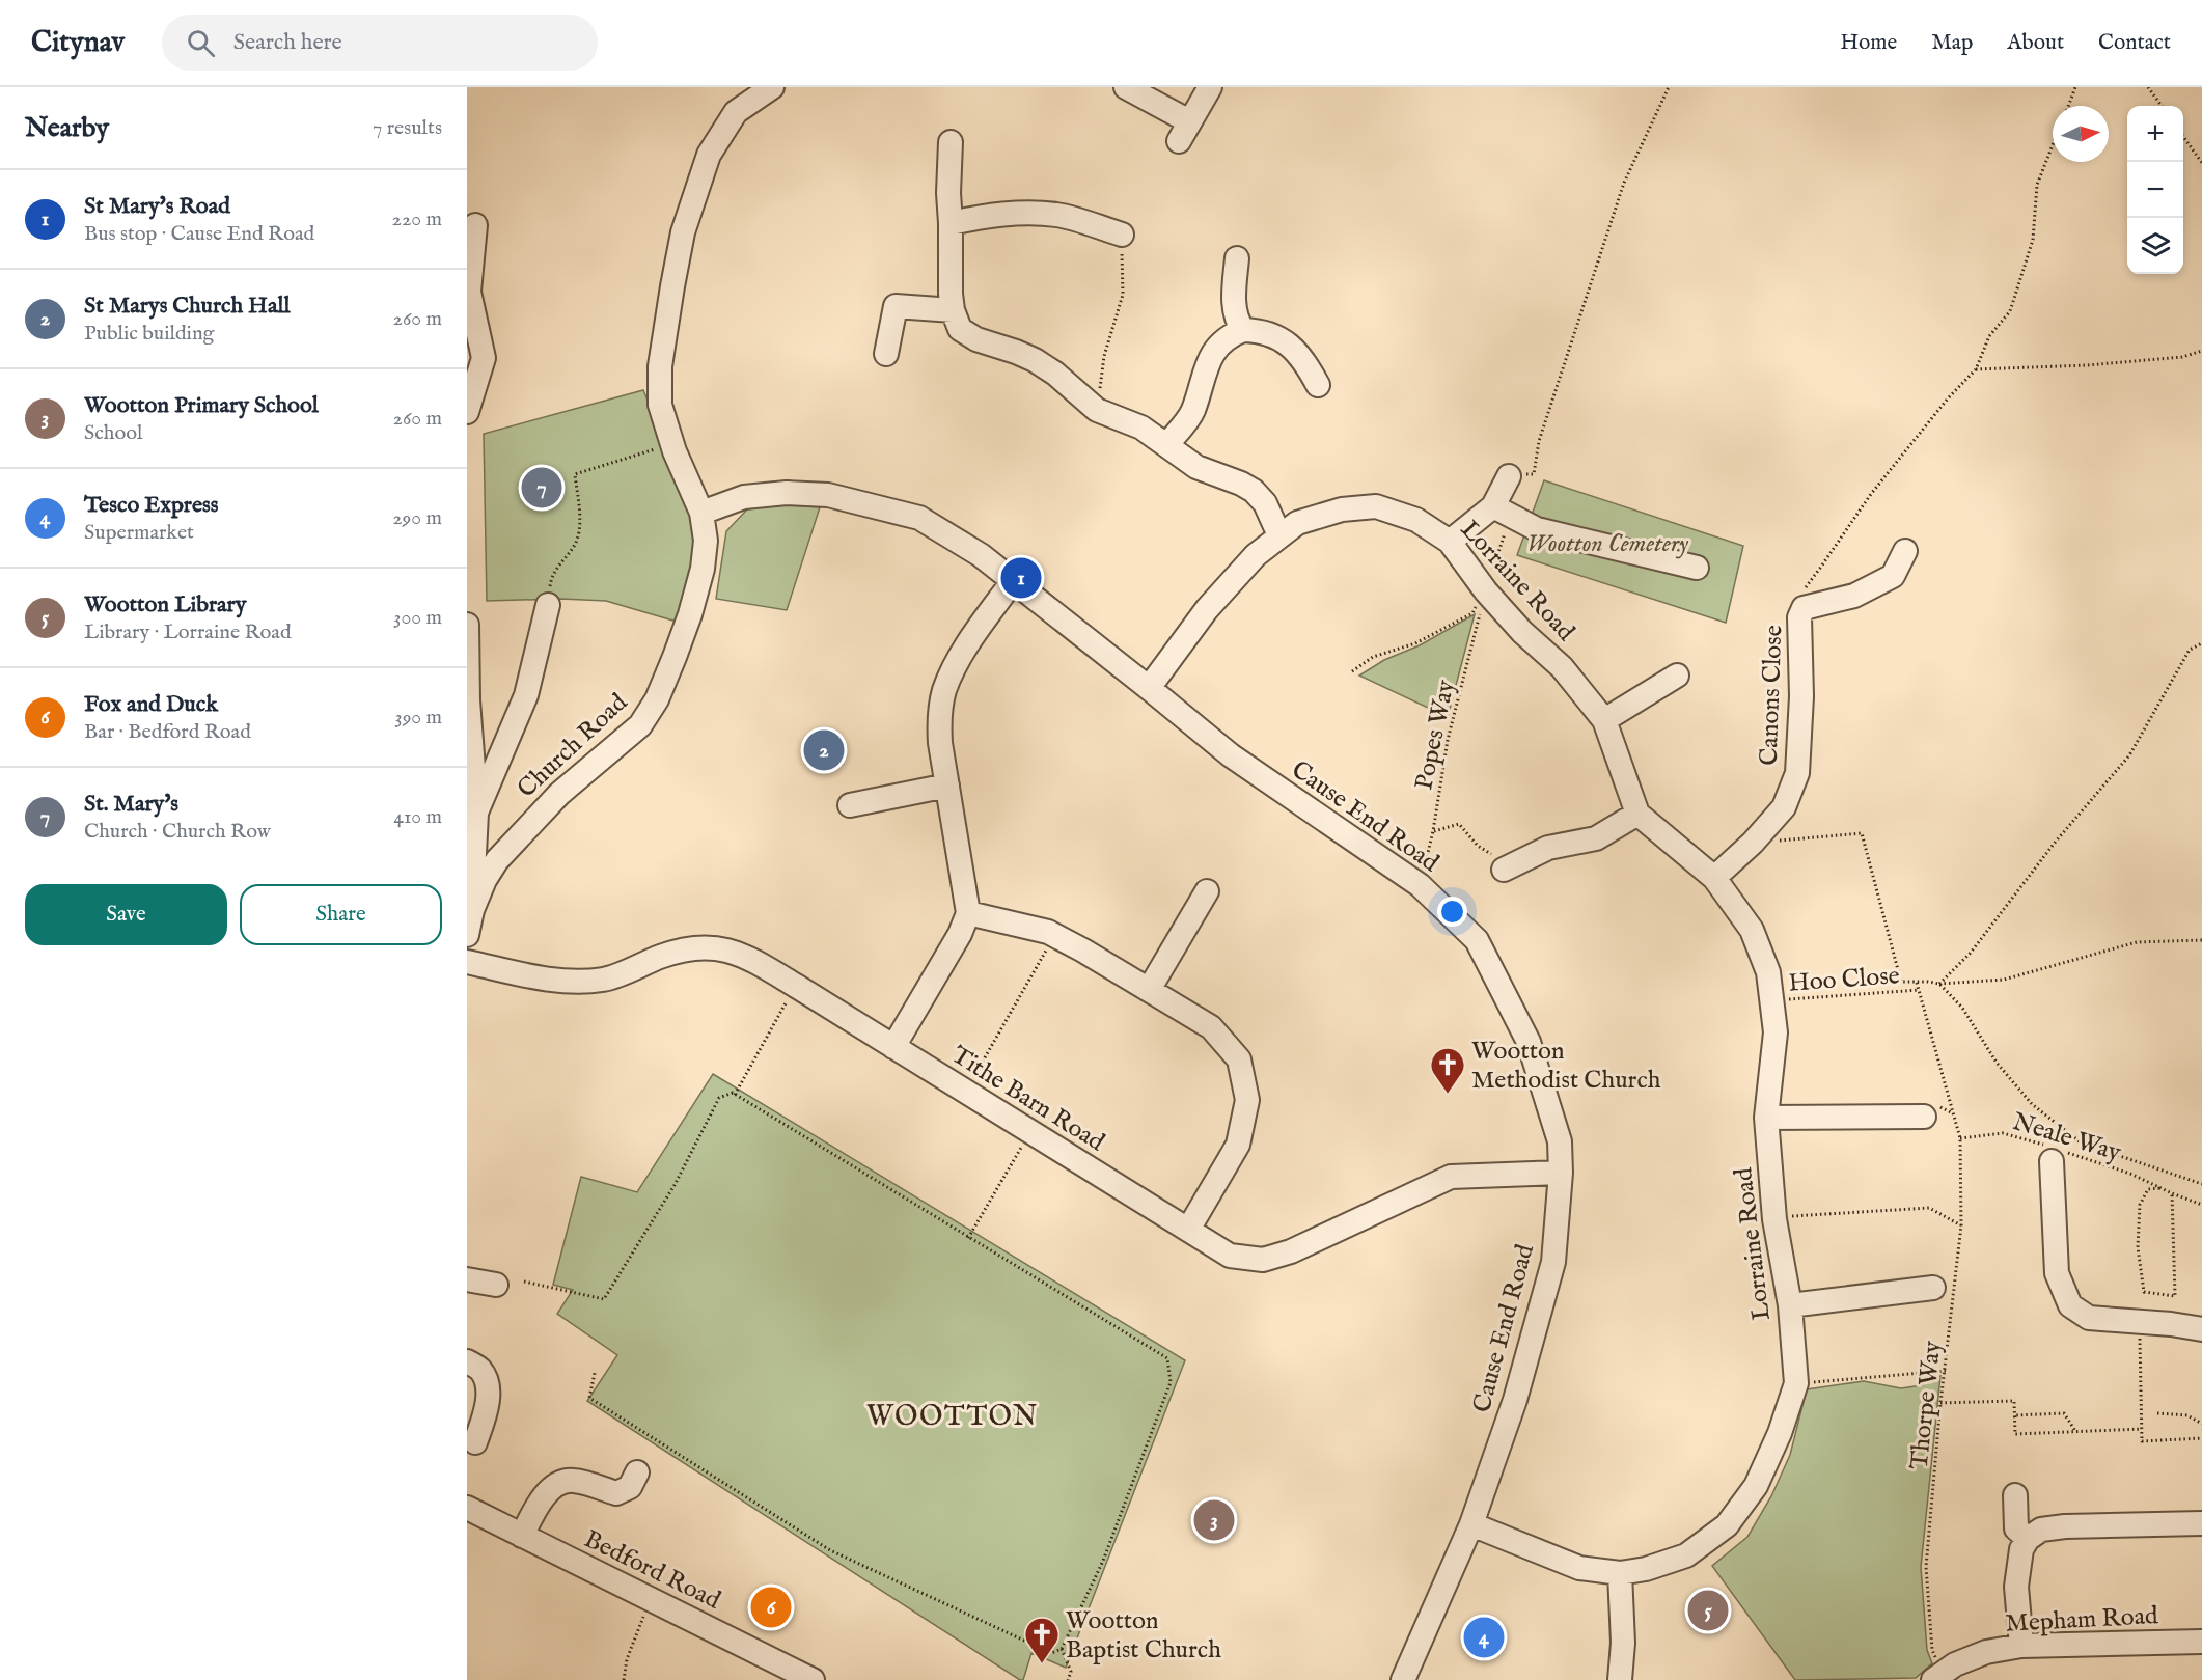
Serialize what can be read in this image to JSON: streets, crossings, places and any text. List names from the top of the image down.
{
  "streets": {
    "street": [
      "Lorraine Road",
      "Canons Close",
      "Church Road",
      "Cause End Road",
      "Tithe Barn Road",
      "Bedford Road",
      "Mepham Road"
    ],
    "path": [
      "Popes Way",
      "Hoo Close",
      "Neale Way",
      "Thorpe Way"
    ]
  },
  "crossings": [
    ["Lorraine Road", "Canons Close"],
    ["Lorraine Road", "Popes Way"],
    ["Lorraine Road", "Cause End Road"],
    ["Lorraine Road", "Hoo Close"],
    ["Popes Way", "Cause End Road"],
    ["Church Road", "Cause End Road"],
    ["Cause End Road", "Tithe Barn Road"],
    ["Hoo Close", "Thorpe Way"],
    ["Neale Way", "Thorpe Way"],
    ["Thorpe Way", "Mepham Road"]
  ],
  "districts": ["WOOTTON"],
  "parks": ["Wootton Cemetery"],
  "places": {
    "church": ["Wootton Methodist Church", "Wootton Baptist Church"]
  },
  "north": "right",
  "page": {
    "header": "Citynav",
    "search": "Search here",
    "nav": [
      "Home",
      "Map",
      "About",
      "Contact"
    ],
    "heading": ["Nearby", "7 results"],
    "map_buttons": ["+", "−"],
    "list": [
      {
        "mark": "1",
        "name": "St Mary's Road",
        "note": "Bus stop · Cause End Road",
        "value": "220 m"
      },
      {
        "mark": "2",
        "name": "St Marys Church Hall",
        "note": "Public building",
        "value": "260 m"
      },
      {
        "mark": "3",
        "name": "Wootton Primary School",
        "note": "School",
        "value": "260 m"
      },
      {
        "mark": "4",
        "name": "Tesco Express",
        "note": "Supermarket",
        "value": "290 m"
      },
      {
        "mark": "5",
        "name": "Wootton Library",
        "note": "Library · Lorraine Road",
        "value": "300 m"
      },
      {
        "mark": "6",
        "name": "Fox and Duck",
        "note": "Bar · Bedford Road",
        "value": "390 m"
      },
      {
        "mark": "7",
        "name": "St. Mary's",
        "note": "Church · Church Row",
        "value": "410 m"
      }
    ],
    "pins": [
      "7",
      "1",
      "2",
      "3",
      "6",
      "5",
      "4"
    ],
    "buttons": ["Save", "Share"]
  }
}
